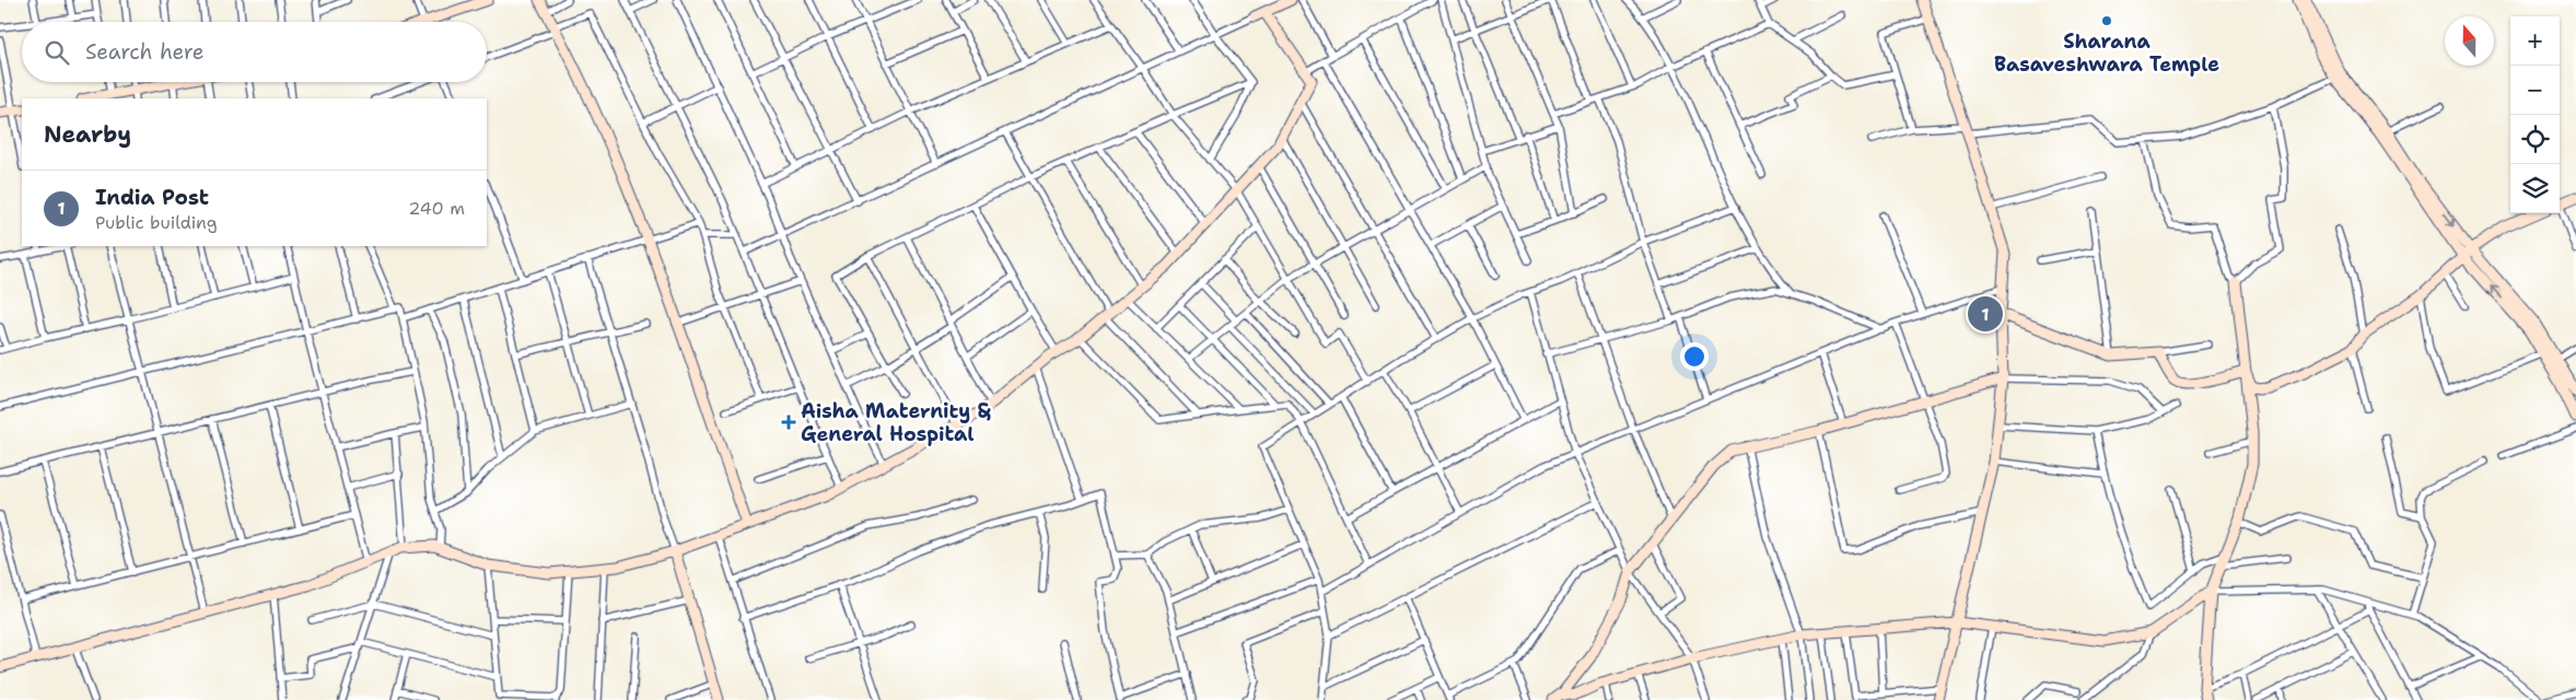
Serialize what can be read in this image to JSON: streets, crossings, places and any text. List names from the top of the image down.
{
  "places": {
    "other": ["Sharana Basaveshwara Temple"],
    "health": ["Aisha Maternity & General Hospital"]
  },
  "north": "top",
  "page": {
    "map_buttons": ["+", "−"],
    "search": "Search here",
    "heading": "Nearby",
    "list": [
      {
        "mark": "1",
        "name": "India Post",
        "note": "Public building",
        "value": "240 m"
      }
    ],
    "pins": "1"
  }
}
